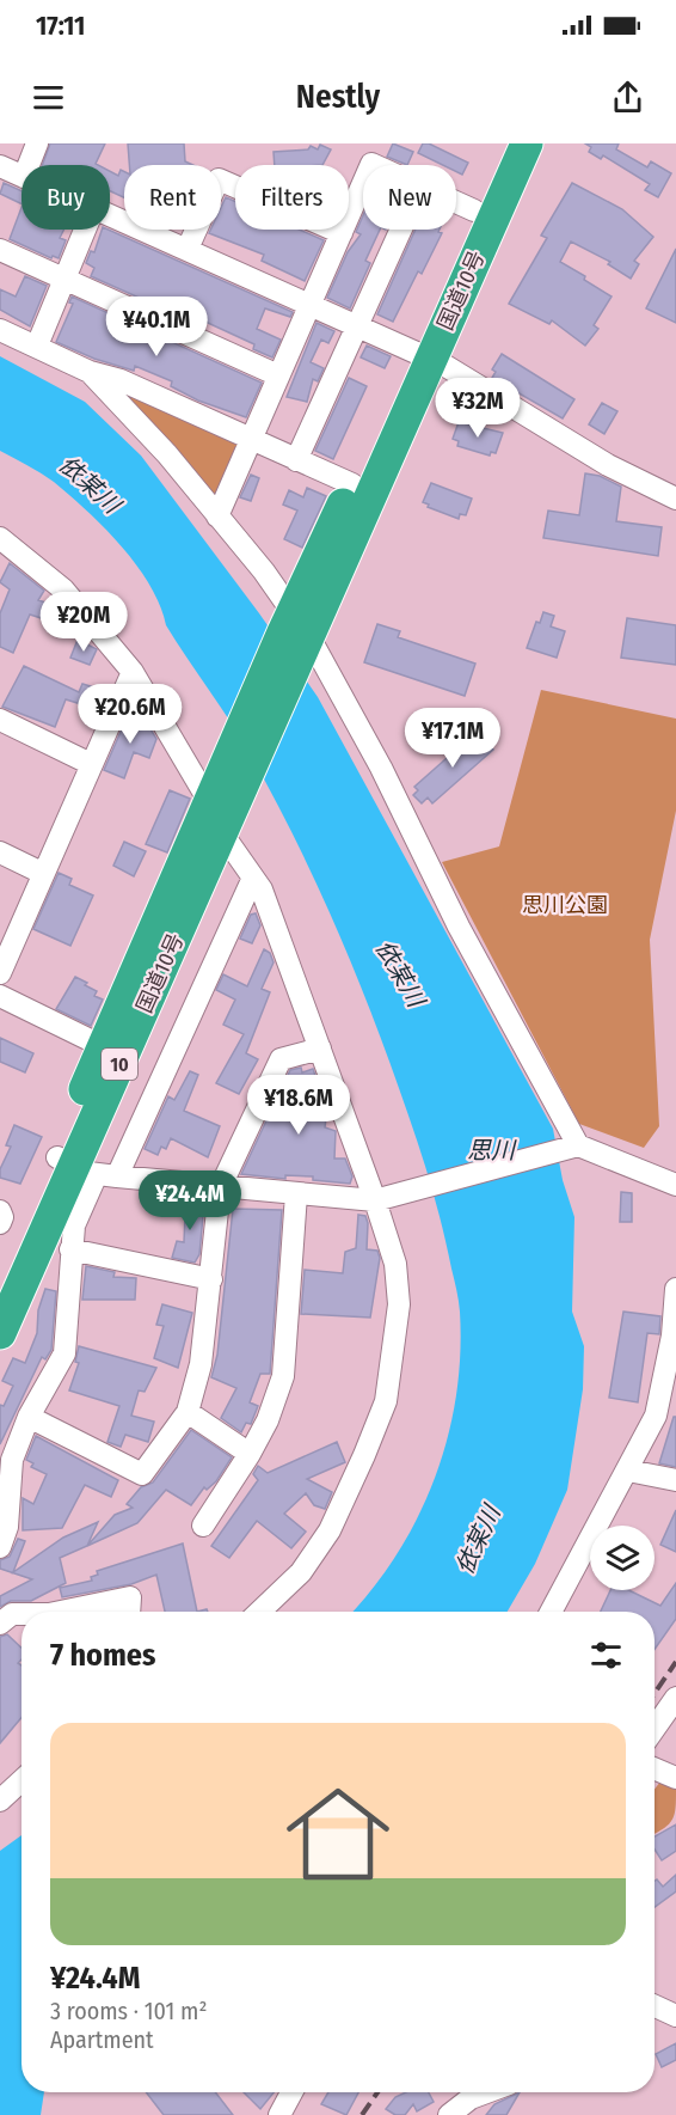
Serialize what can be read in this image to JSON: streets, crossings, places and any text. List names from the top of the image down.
{
  "streets": {
    "highway": ["国道10号", "10"]
  },
  "water": ["依某川", "思川"],
  "parks": ["思川公園"],
  "page": {
    "status": "17:11",
    "header": "Nestly",
    "chip": [
      "Buy",
      "Rent",
      "Filters",
      "New"
    ],
    "price": [
      "¥40.1M",
      "¥32M",
      "¥20M",
      "¥20.6M",
      "¥17.1M",
      "¥18.6M",
      "¥24.4M"
    ],
    "heading": "7 homes",
    "list": [
      {
        "name": "¥24.4M",
        "note": "3 rooms · 101 m² · Apartment"
      }
    ]
  }
}
